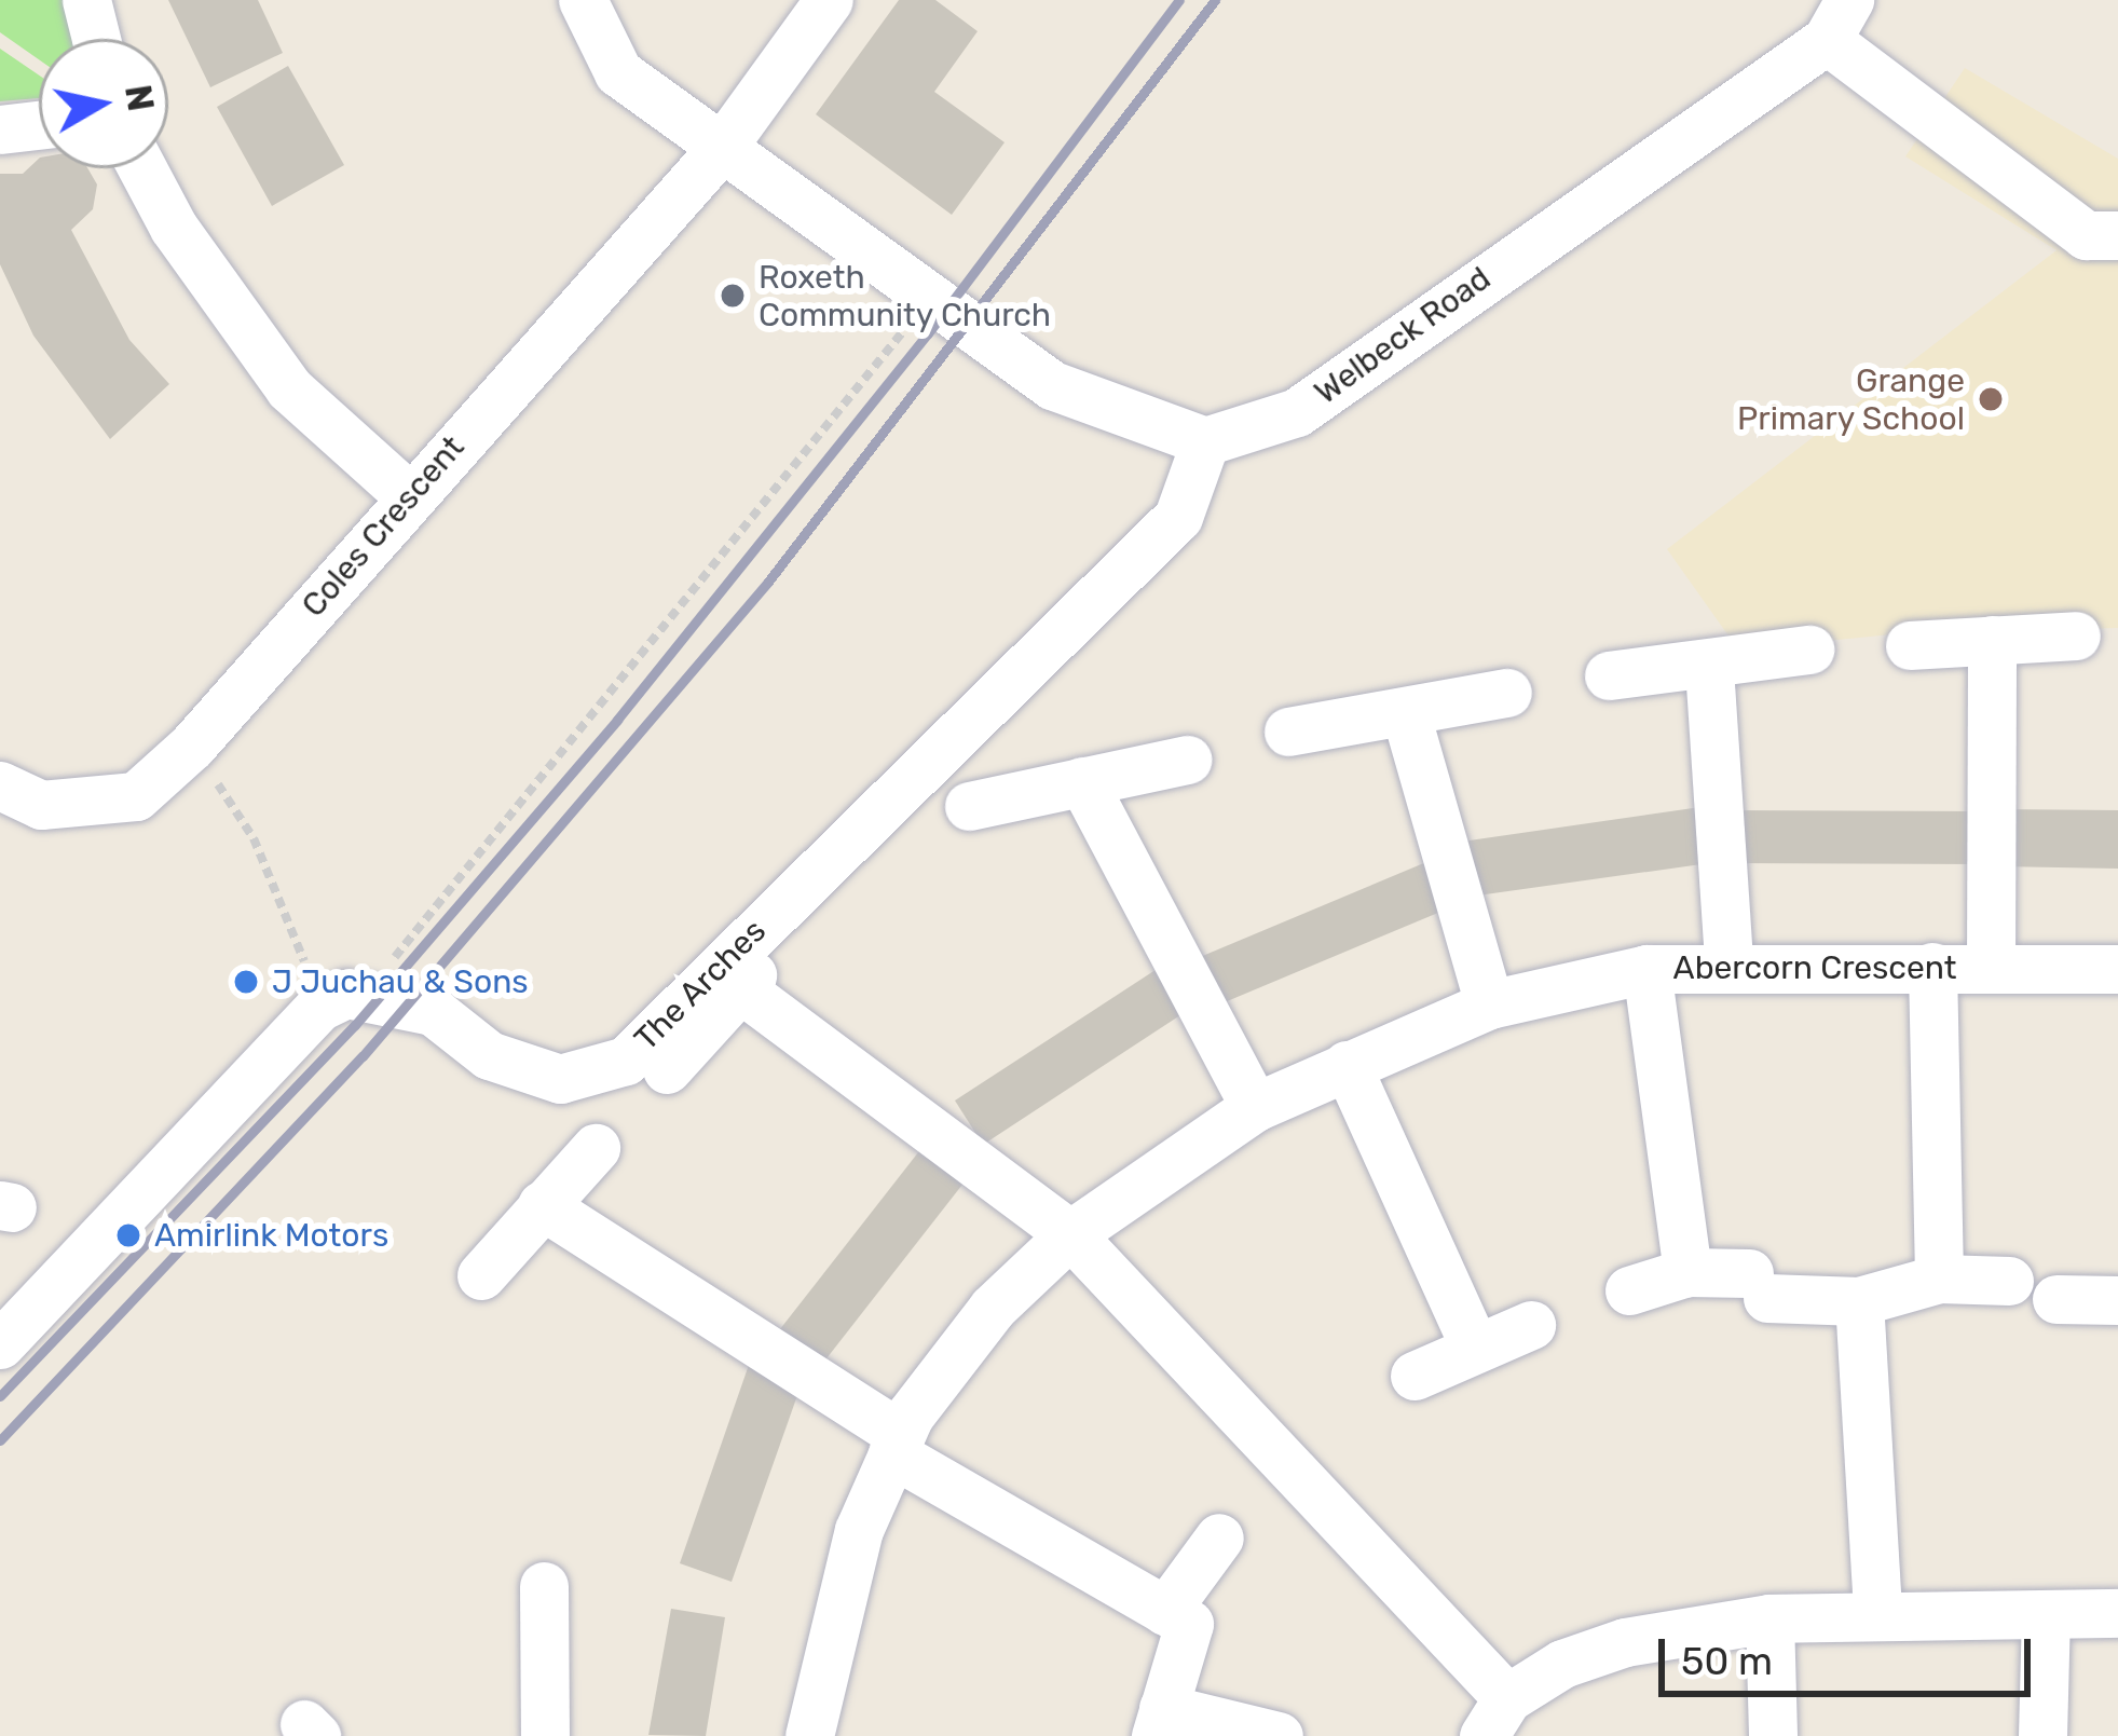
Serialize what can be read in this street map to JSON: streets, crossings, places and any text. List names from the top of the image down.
{
  "streets": {
    "street": [
      "Welbeck Road",
      "Coles Crescent",
      "Abercorn Crescent",
      "The Arches"
    ]
  },
  "crossings": [
    ["Welbeck Road", "The Arches"]
  ],
  "places": [
    "Roxeth Community Church",
    "Grange Primary School",
    "J Juchau & Sons",
    "Amirlink Motors"
  ],
  "scale_bar": "50 m",
  "north": "right"
}
